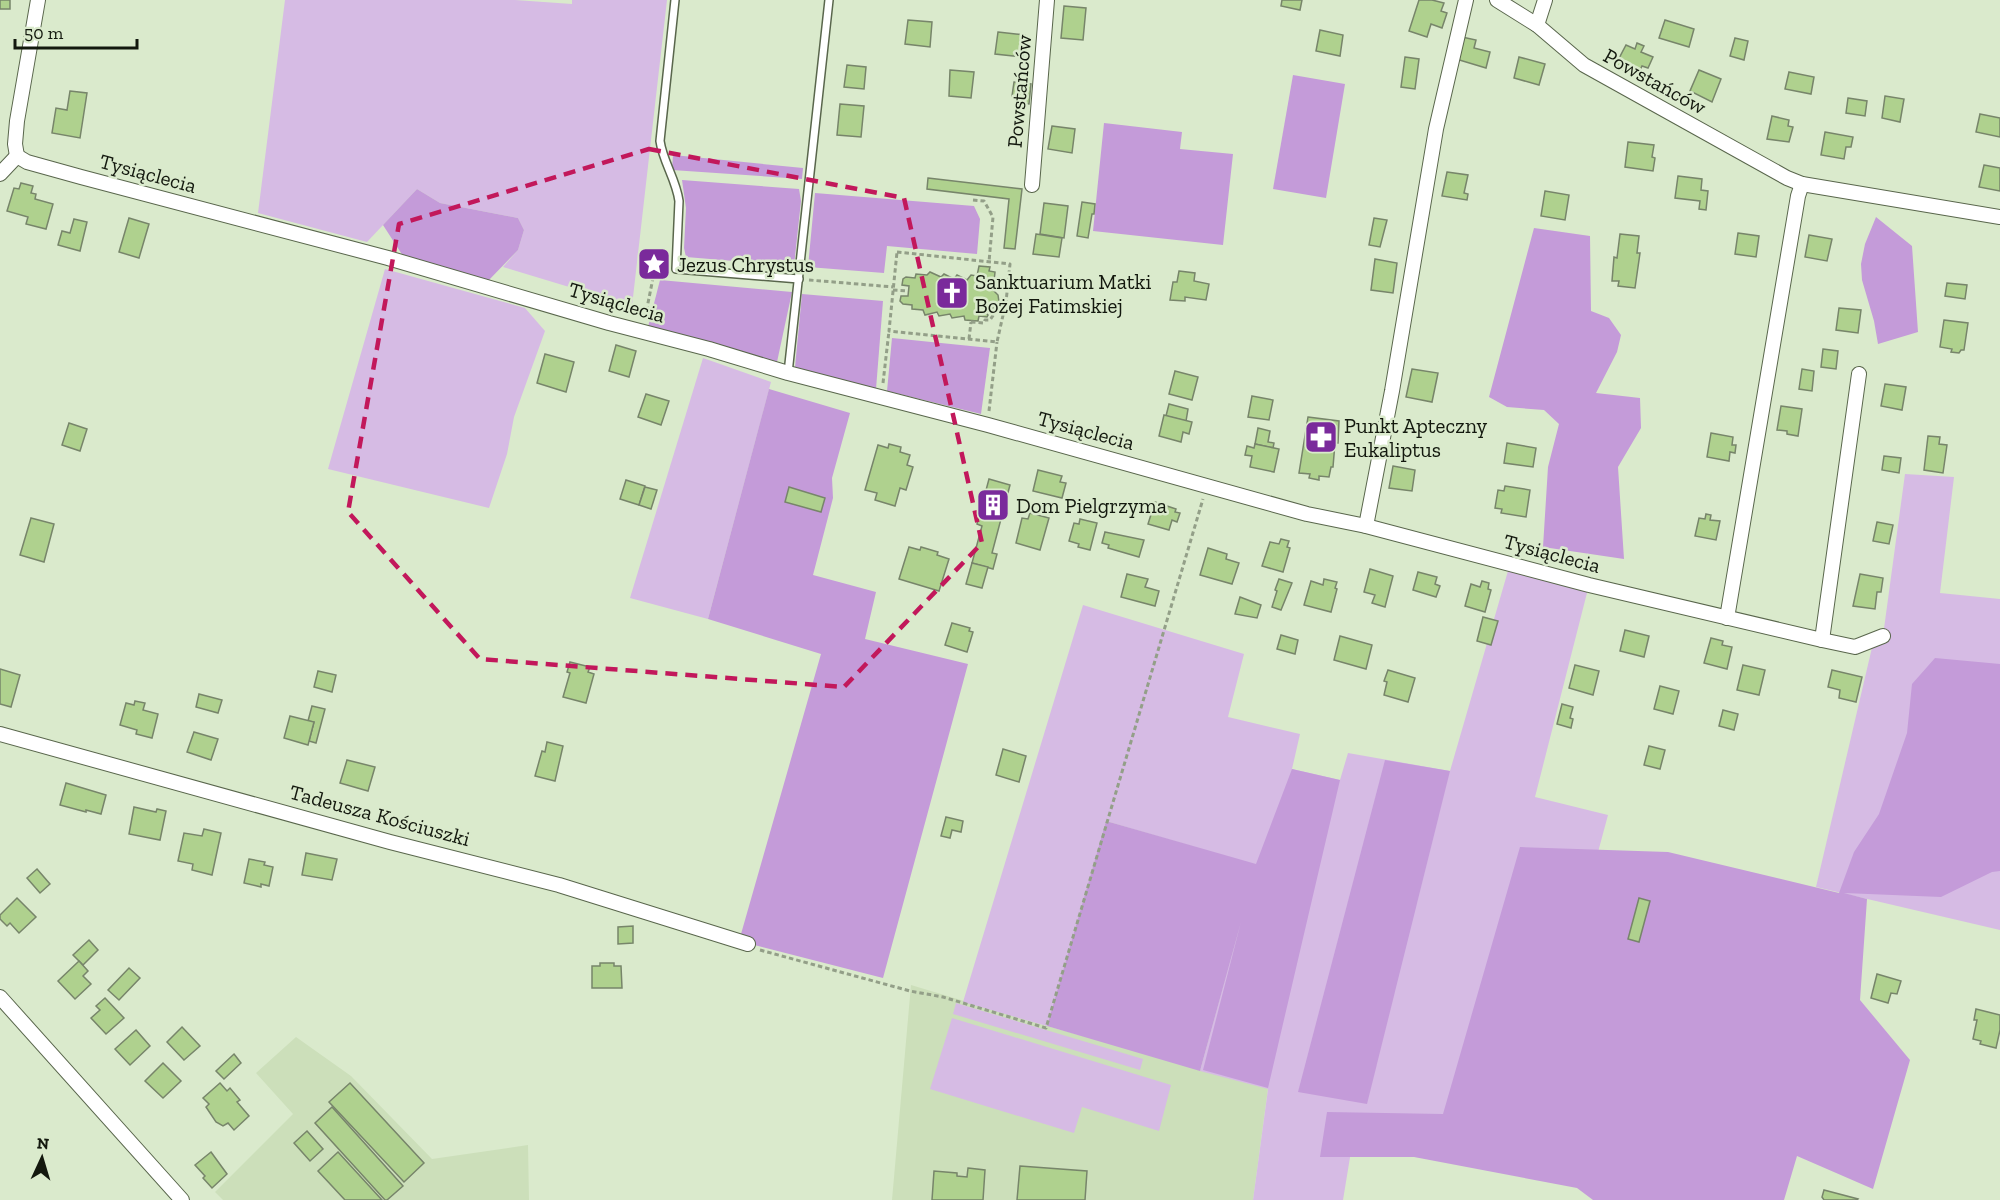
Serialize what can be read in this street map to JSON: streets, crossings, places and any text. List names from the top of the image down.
{
  "streets": {
    "street": ["Powstańców", "Tysiąclecia", "Tadeusza Kościuszki"]
  },
  "places": {
    "place": ["Jezus Chrystus"],
    "church": ["Sanktuarium Matki Bożej Fatimskiej"],
    "pharmacy": ["Punkt Apteczny Eukaliptus"],
    "building": ["Dom Pielgrzyma"]
  },
  "scale_bar": "50 m",
  "north": "top"
}
